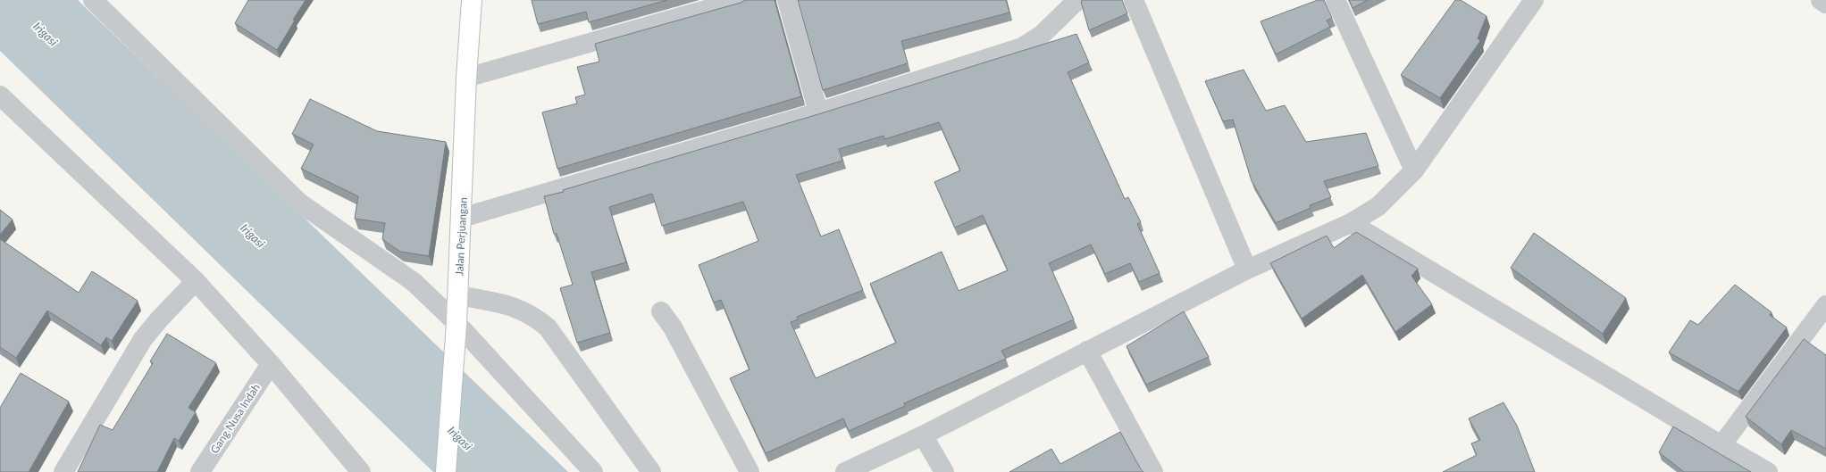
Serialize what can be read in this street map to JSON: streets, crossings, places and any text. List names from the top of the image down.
{
  "streets": {
    "main road": ["Jalan Perjuangan"],
    "street": ["Gang Nusa Indah"]
  },
  "water": ["Irigasi"]
}
